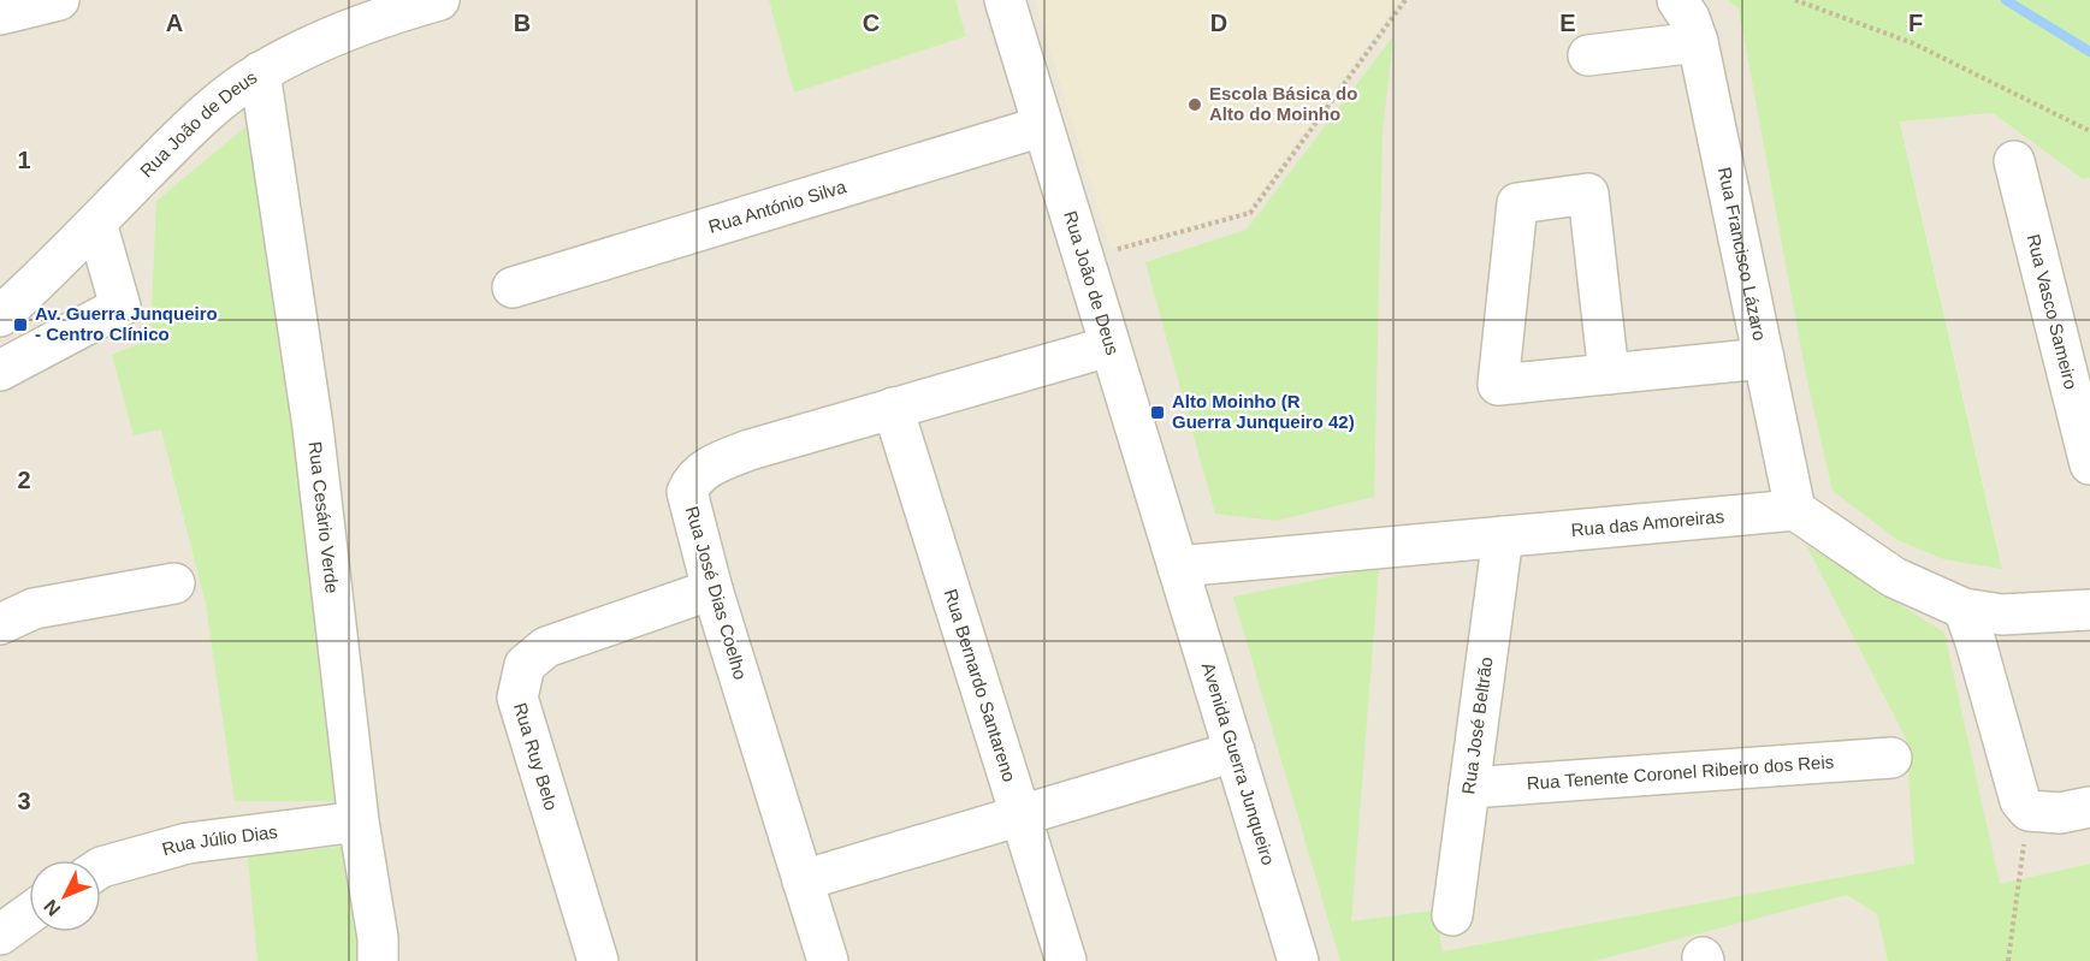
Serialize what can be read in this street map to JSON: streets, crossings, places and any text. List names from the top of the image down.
{
  "streets": {
    "street": [
      "Rua João de Deus",
      "Rua António Silva",
      "Rua Francisco Lázaro",
      "Rua Vasco Sameiro",
      "Rua Cesário Verde",
      "Rua das Amoreiras",
      "Rua José Dias Coelho",
      "Rua Bernardo Santareno",
      "Rua José Beltrão",
      "Rua Ruy Belo",
      "Avenida Guerra Junqueiro",
      "Rua Tenente Coronel Ribeiro dos Reis",
      "Rua Júlio Dias"
    ]
  },
  "crossings": [
    ["Rua João de Deus", "Rua António Silva"],
    ["Rua João de Deus", "Rua Cesário Verde"],
    ["Rua João de Deus", "Rua das Amoreiras"],
    ["Rua João de Deus", "Rua José Dias Coelho"],
    ["Rua João de Deus", "Avenida Guerra Junqueiro"],
    ["Rua Francisco Lázaro", "Rua das Amoreiras"],
    ["Rua Cesário Verde", "Rua Júlio Dias"],
    ["Rua das Amoreiras", "Rua José Beltrão"],
    ["Rua das Amoreiras", "Avenida Guerra Junqueiro"],
    ["Rua José Dias Coelho", "Rua Bernardo Santareno"],
    ["Rua José Dias Coelho", "Rua Ruy Belo"],
    ["Rua José Beltrão", "Rua Tenente Coronel Ribeiro dos Reis"]
  ],
  "places": {
    "other": ["Escola Básica do Alto do Moinho"],
    "transit": ["Av. Guerra Junqueiro - Centro Clínico", "Alto Moinho (R Guerra Junqueiro 42)"]
  },
  "north": "bottom left",
  "grid": {
    "columns": [
      "A",
      "B",
      "C",
      "D",
      "E",
      "F"
    ],
    "rows": ["1", "2", "3"]
  }
}
